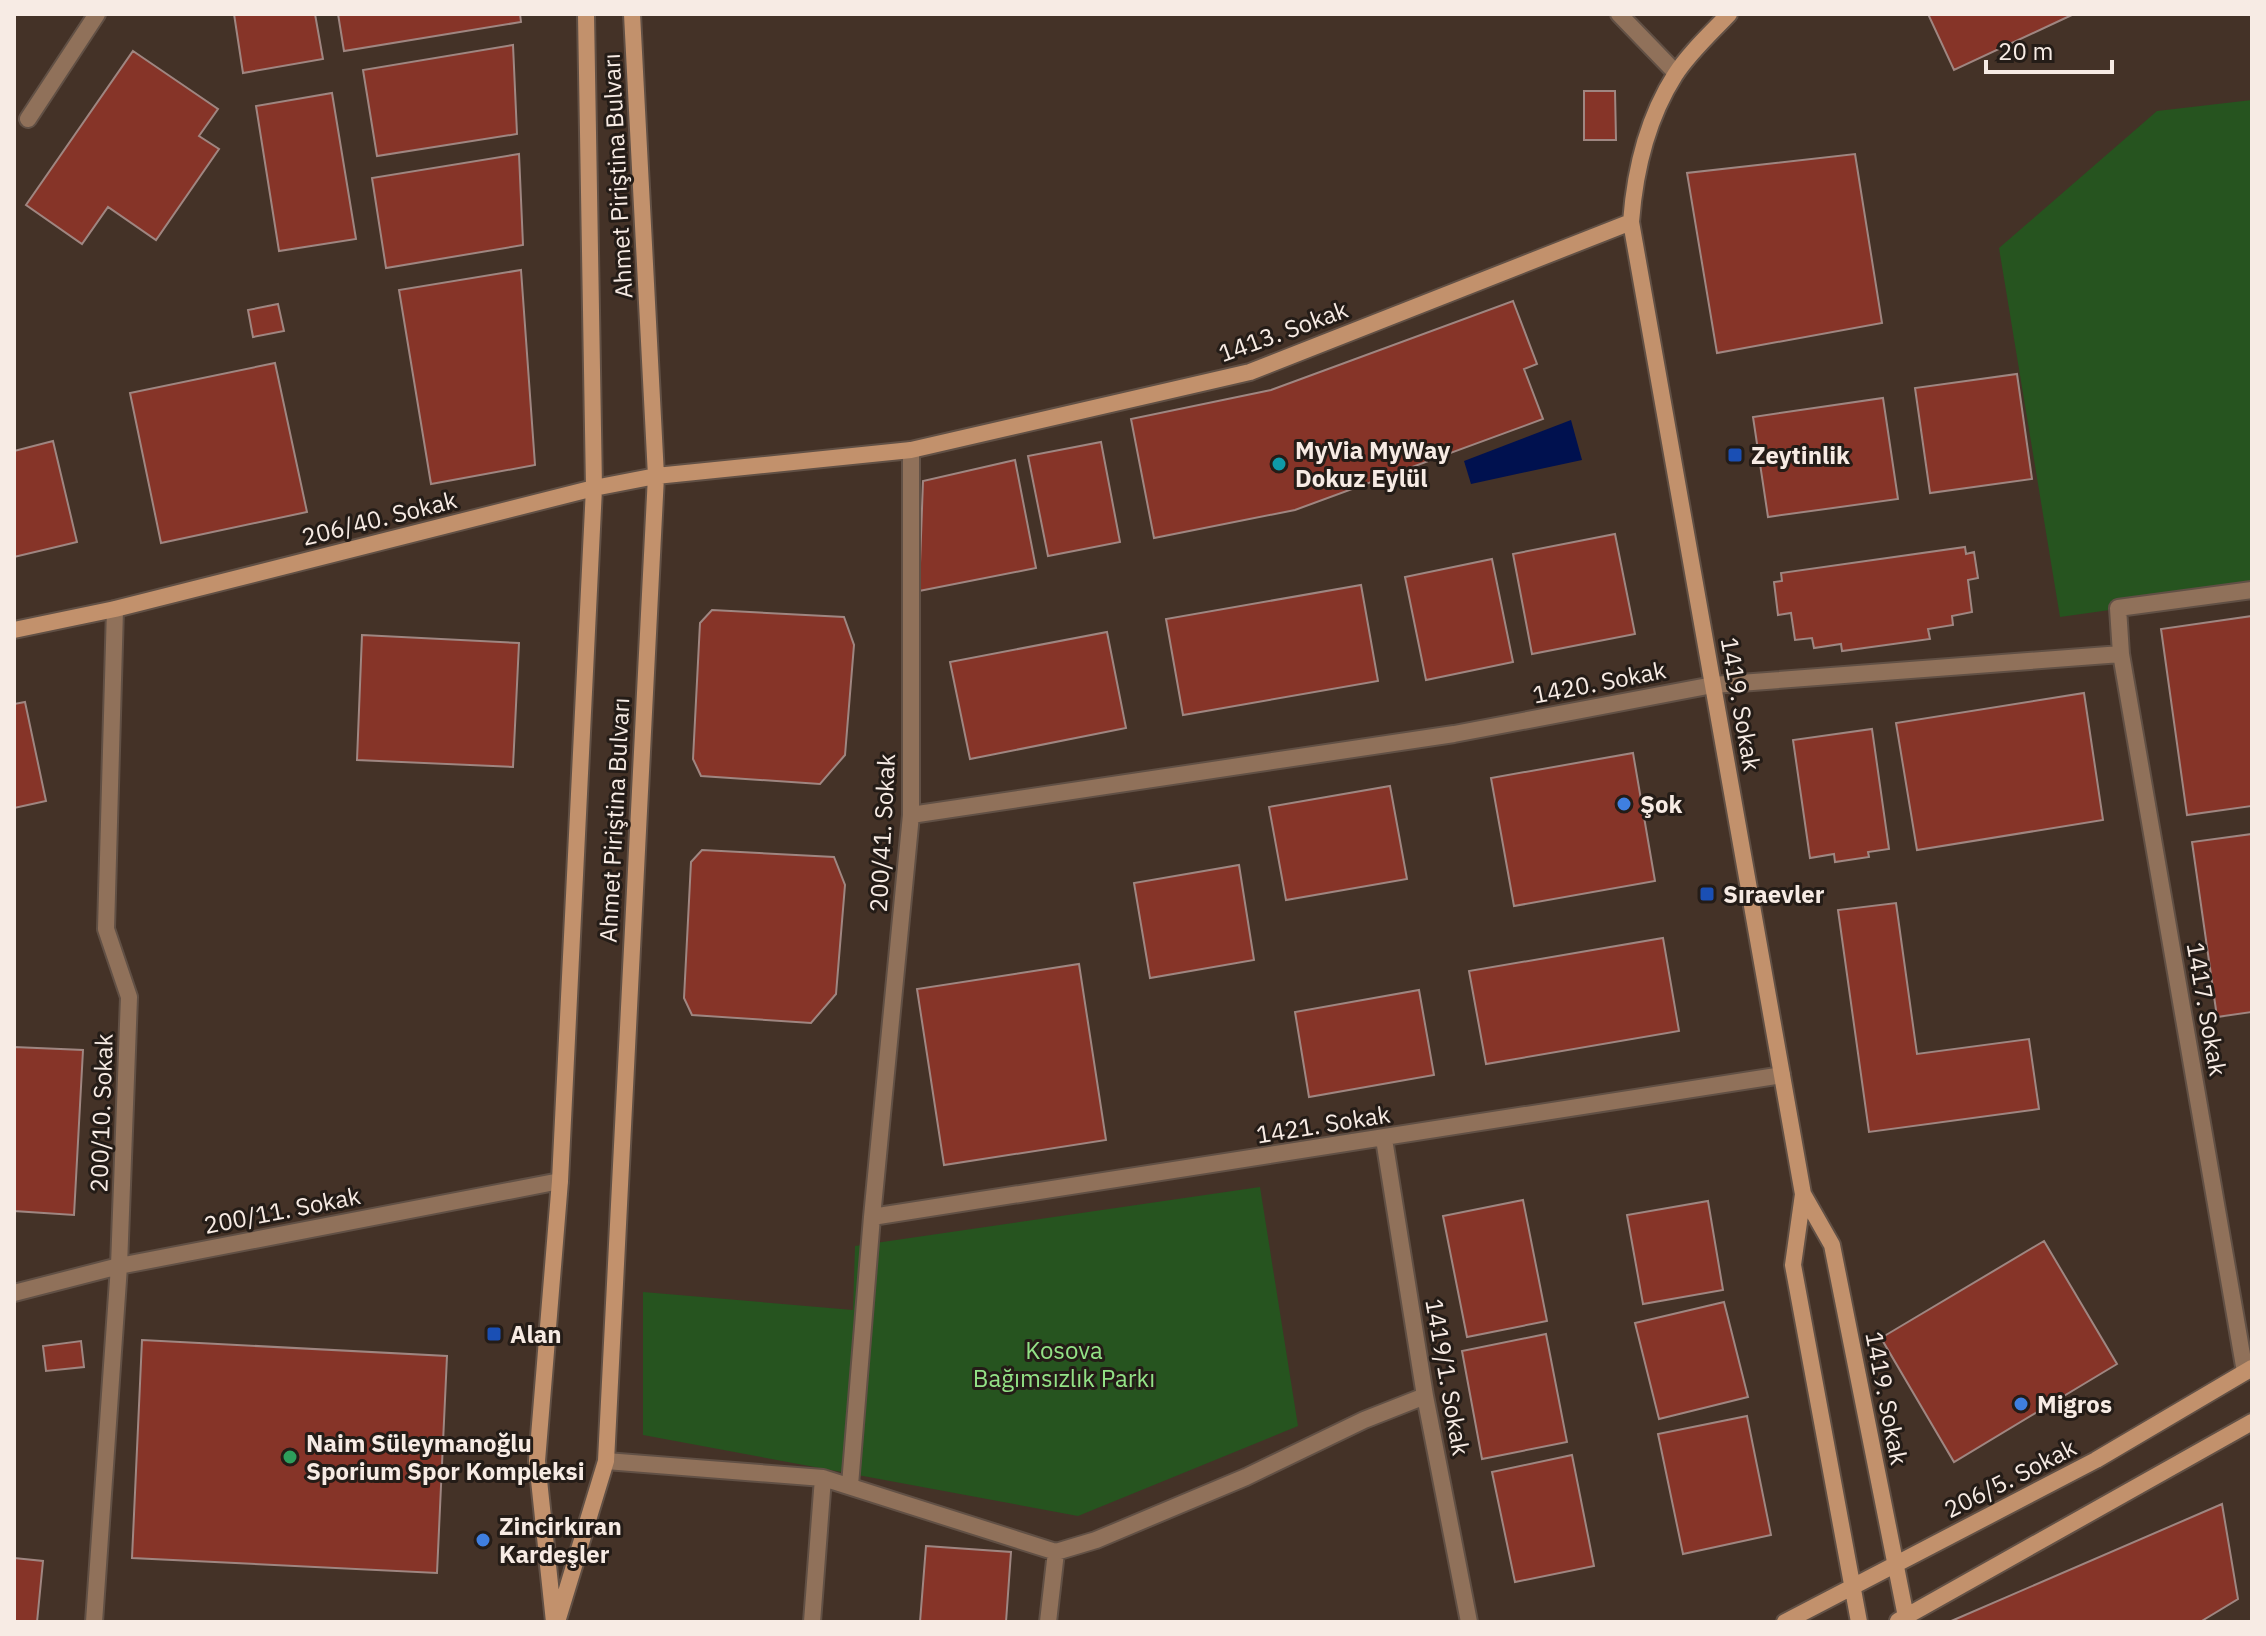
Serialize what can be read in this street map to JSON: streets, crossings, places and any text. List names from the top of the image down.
{
  "streets": {
    "main road": [
      "Ahmet Piriştina Bulvarı",
      "1413. Sokak",
      "206/40. Sokak",
      "1419. Sokak",
      "206/5. Sokak"
    ],
    "street": [
      "1420. Sokak",
      "200/41. Sokak",
      "1417. Sokak",
      "200/10. Sokak",
      "1421. Sokak",
      "200/11. Sokak",
      "1419/1. Sokak"
    ]
  },
  "crossings": [
    ["Ahmet Piriştina Bulvarı", "1413. Sokak"],
    ["Ahmet Piriştina Bulvarı", "206/40. Sokak"],
    ["Ahmet Piriştina Bulvarı", "200/11. Sokak"],
    ["1413. Sokak", "206/40. Sokak"],
    ["1413. Sokak", "1419. Sokak"],
    ["1413. Sokak", "200/41. Sokak"],
    ["206/40. Sokak", "200/10. Sokak"],
    ["1420. Sokak", "1419. Sokak"],
    ["1420. Sokak", "200/41. Sokak"],
    ["1420. Sokak", "1417. Sokak"],
    ["1419. Sokak", "1421. Sokak"],
    ["1419. Sokak", "206/5. Sokak"],
    ["200/41. Sokak", "1421. Sokak"],
    ["1417. Sokak", "206/5. Sokak"],
    ["200/10. Sokak", "200/11. Sokak"],
    ["1421. Sokak", "1419/1. Sokak"]
  ],
  "parks": ["Kosova Bağımsızlık Parkı"],
  "places": {
    "transit": ["Zeytinlik", "Sıraevler", "Alan"],
    "other": [
      "MyVia MyWay Dokuz Eylül",
      "Şok",
      "Migros",
      "Naim Süleymanoğlu Sporium Spor Kompleksi",
      "Zincirkıran Kardeşler"
    ]
  },
  "scale_bar": "20 m"
}
